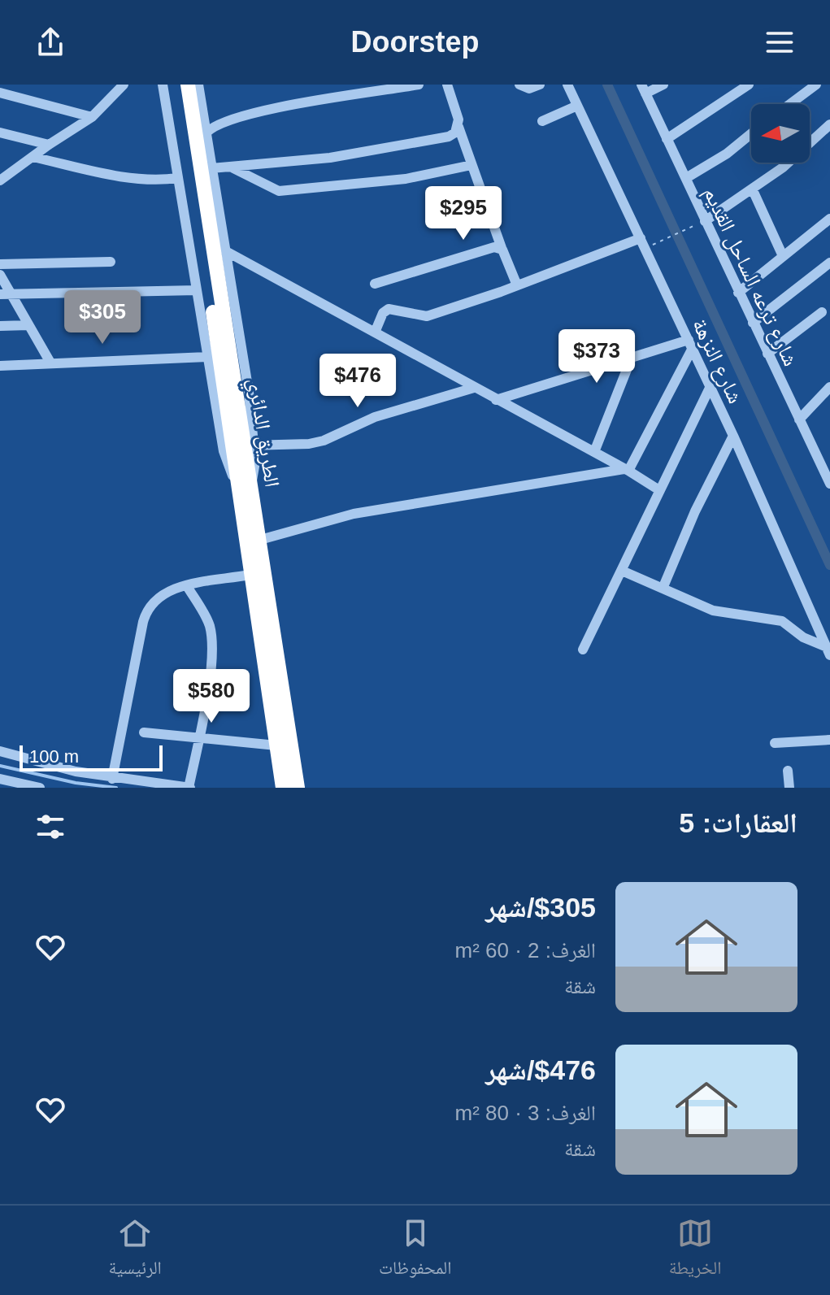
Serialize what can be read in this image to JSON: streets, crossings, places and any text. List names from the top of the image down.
{
  "streets": {
    "highway": ["الطريق الدائري"],
    "street": ["شارع ترعه الساحل القديم", "شارع النزهة"]
  },
  "scale_bar": "100 m",
  "north": "left",
  "page": {
    "header": "Doorstep",
    "price": [
      "$295",
      "$305",
      "$373",
      "$476",
      "$580"
    ],
    "scale": "100 m",
    "heading": "العقارات: 5",
    "list": [
      {
        "name": "$305/شهر",
        "note": "الغرف: 2 · 60 m² · شقة"
      },
      {
        "name": "$476/شهر",
        "note": "الغرف: 3 · 80 m² · شقة"
      }
    ],
    "tabs": ["الخريطة", "المحفوظات", "الرئيسية"]
  }
}
